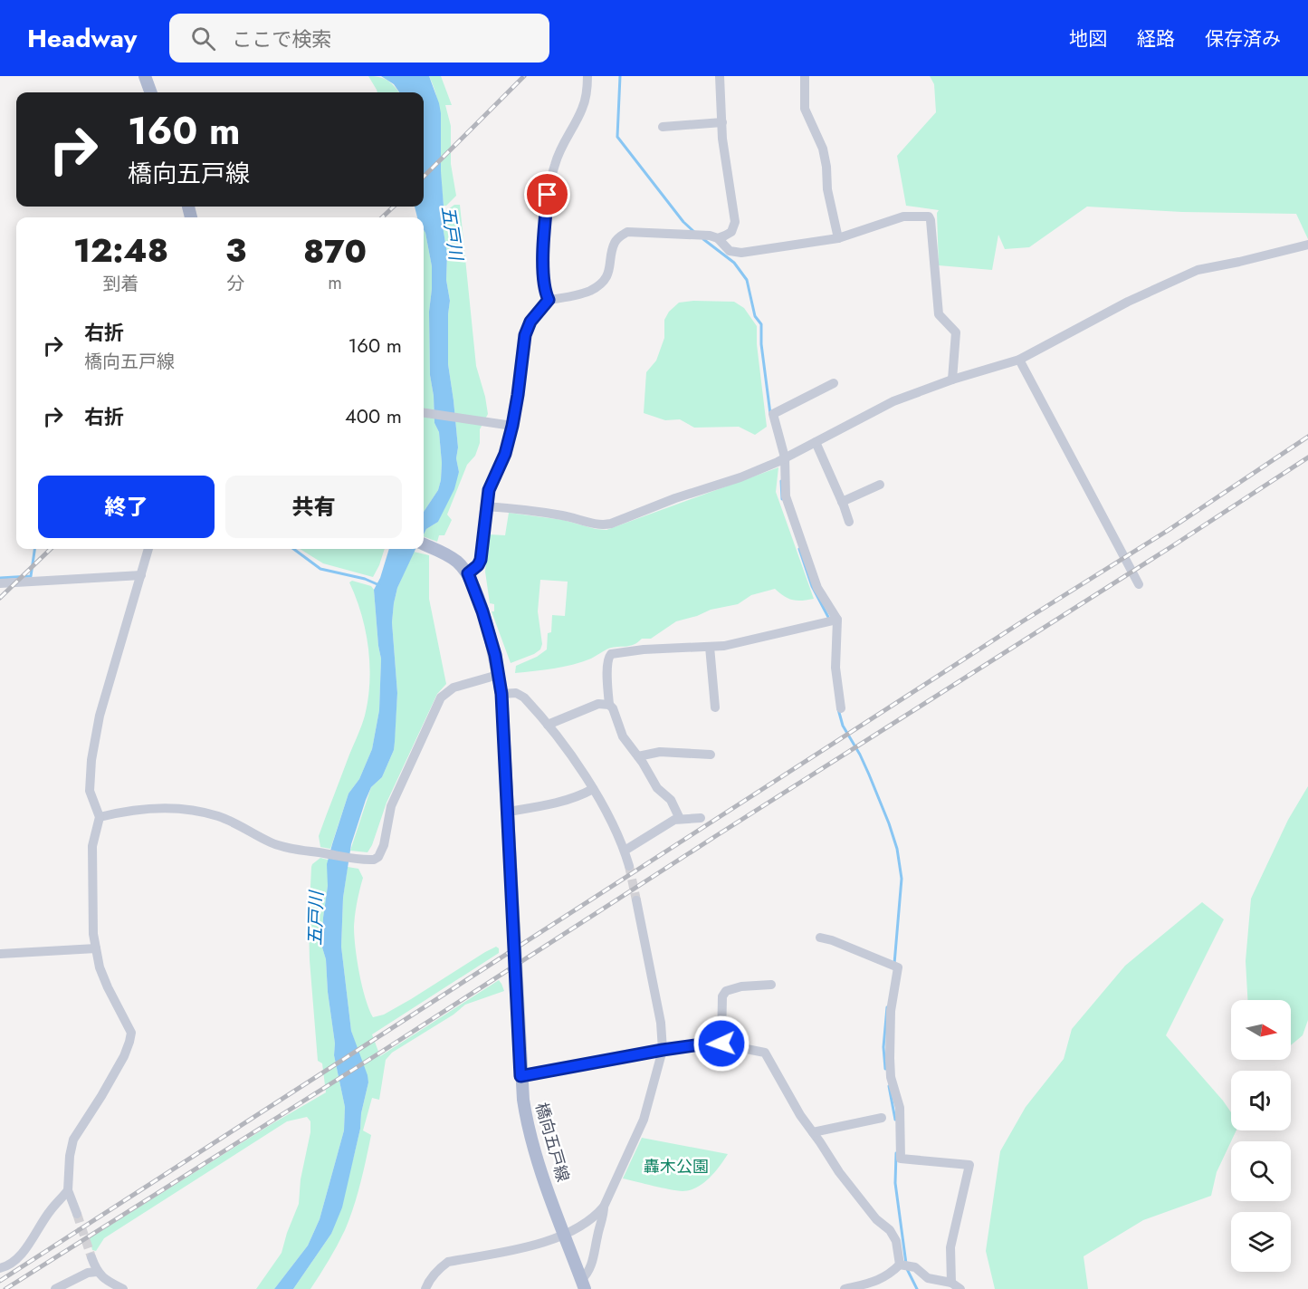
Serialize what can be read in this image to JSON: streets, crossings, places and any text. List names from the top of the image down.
{
  "streets": {
    "main road": ["橋向五戸線"]
  },
  "water": ["五戸川"],
  "parks": ["轟木公園"],
  "north": "right",
  "page": {
    "header": "Headway",
    "search": "ここで検索",
    "nav": ["地図", "経路", "保存済み"],
    "turn": ["160 m", "橋向五戸線"],
    "eta": [
      "12:48",
      "到着",
      "3",
      "分",
      "870",
      "m"
    ],
    "list": [
      {
        "name": "右折",
        "note": "橋向五戸線",
        "value": "160 m"
      },
      {
        "name": "右折",
        "value": "400 m"
      }
    ],
    "buttons": ["終了", "共有"]
  }
}
